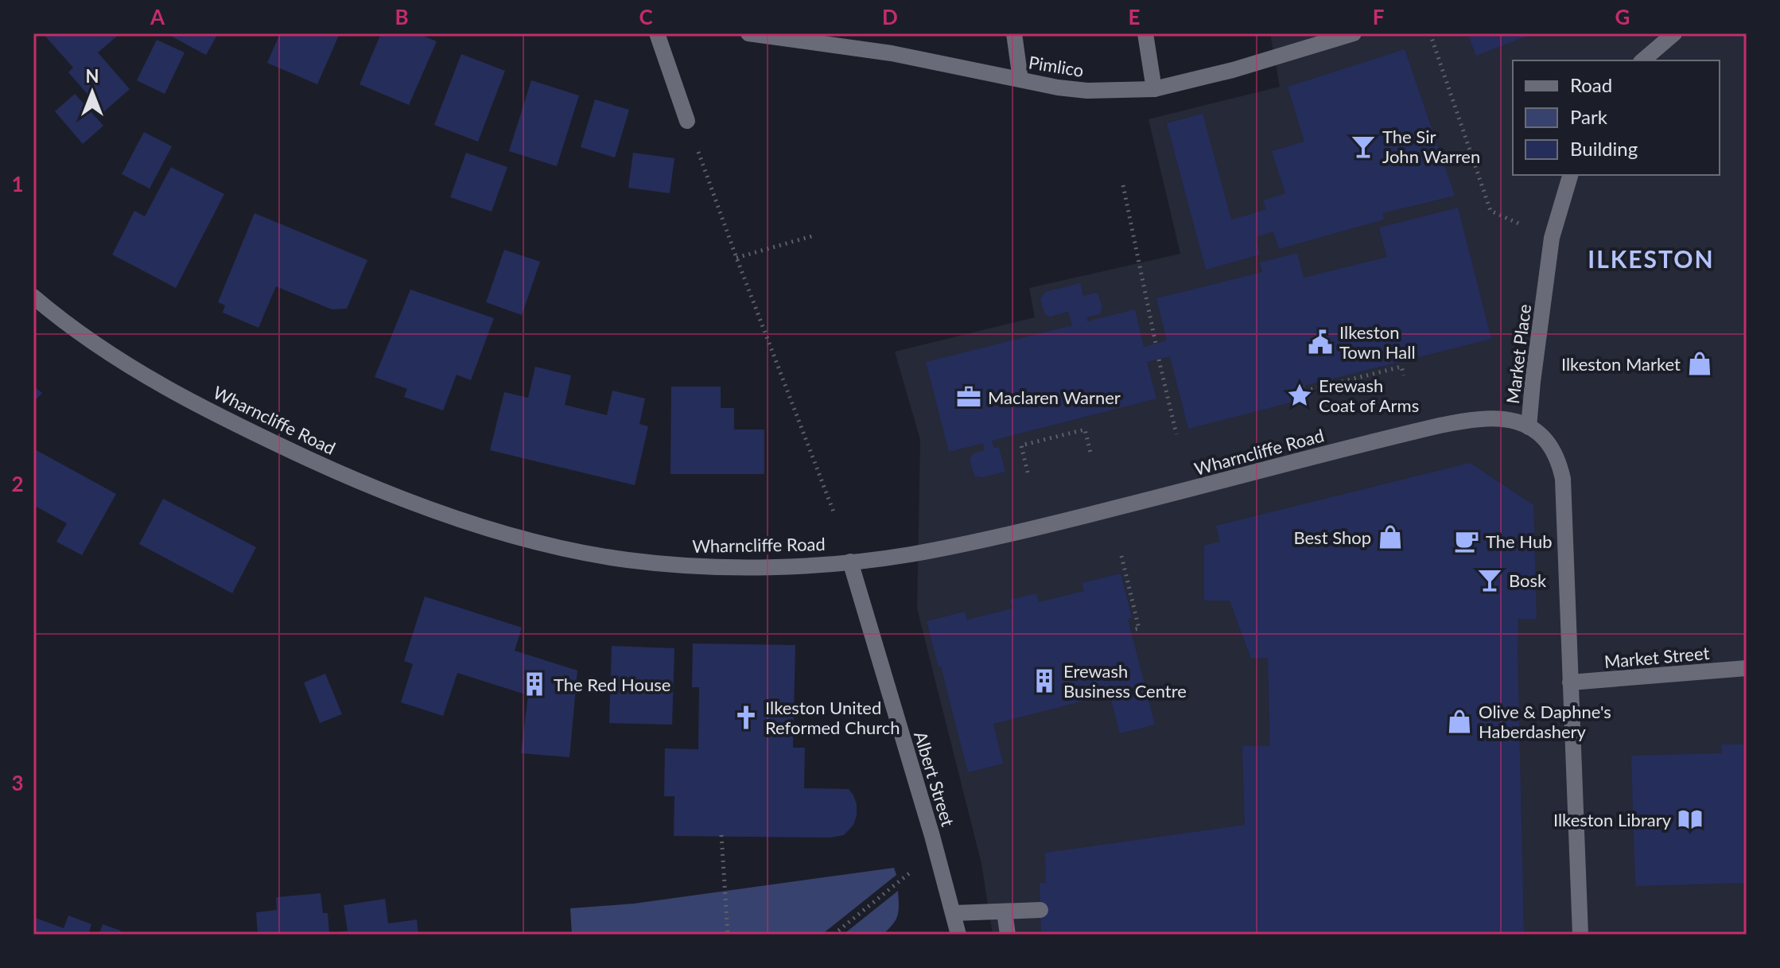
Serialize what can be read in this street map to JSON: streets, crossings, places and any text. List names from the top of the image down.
{
  "streets": {
    "street": [
      "Pimlico",
      "Market Place",
      "Wharncliffe Road",
      "Market Street",
      "Albert Street"
    ]
  },
  "crossings": [
    ["Market Place", "Wharncliffe Road"],
    ["Market Place", "Market Street"],
    ["Wharncliffe Road", "Albert Street"]
  ],
  "districts": ["ILKESTON"],
  "places": {
    "bar": ["The Sir John Warren", "Bosk"],
    "public building": ["Ilkeston Town Hall"],
    "shop": ["Ilkeston Market", "Best Shop", "Olive & Daphne's Haberdashery"],
    "place": ["Erewash Coat of Arms"],
    "office": ["Maclaren Warner"],
    "cafe": ["The Hub"],
    "building": ["Erewash Business Centre", "The Red House"],
    "church": ["Ilkeston United Reformed Church"],
    "library": ["Ilkeston Library"]
  },
  "legend": ["Road", "Park", "Building"],
  "north": "top",
  "grid": {
    "columns": [
      "A",
      "B",
      "C",
      "D",
      "E",
      "F",
      "G"
    ],
    "rows": ["1", "2", "3"]
  }
}
